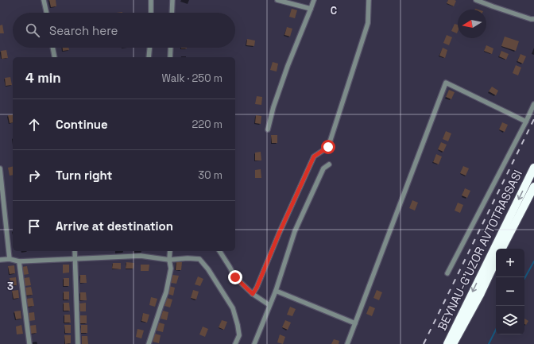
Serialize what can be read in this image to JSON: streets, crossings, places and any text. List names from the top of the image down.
{
  "streets": {
    "highway": ["BEYNAU-G'UZOR AVTOTRASSASI"]
  },
  "north": "left",
  "page": {
    "search": "Search here",
    "heading": ["4 min", "Walk · 250 m"],
    "list": [
      ["Continue", "220 m"],
      ["Turn right", "30 m"],
      "Arrive at destination"
    ],
    "map_buttons": ["+", "−"]
  },
  "grid": {
    "columns": ["C"],
    "rows": ["3"]
  }
}
